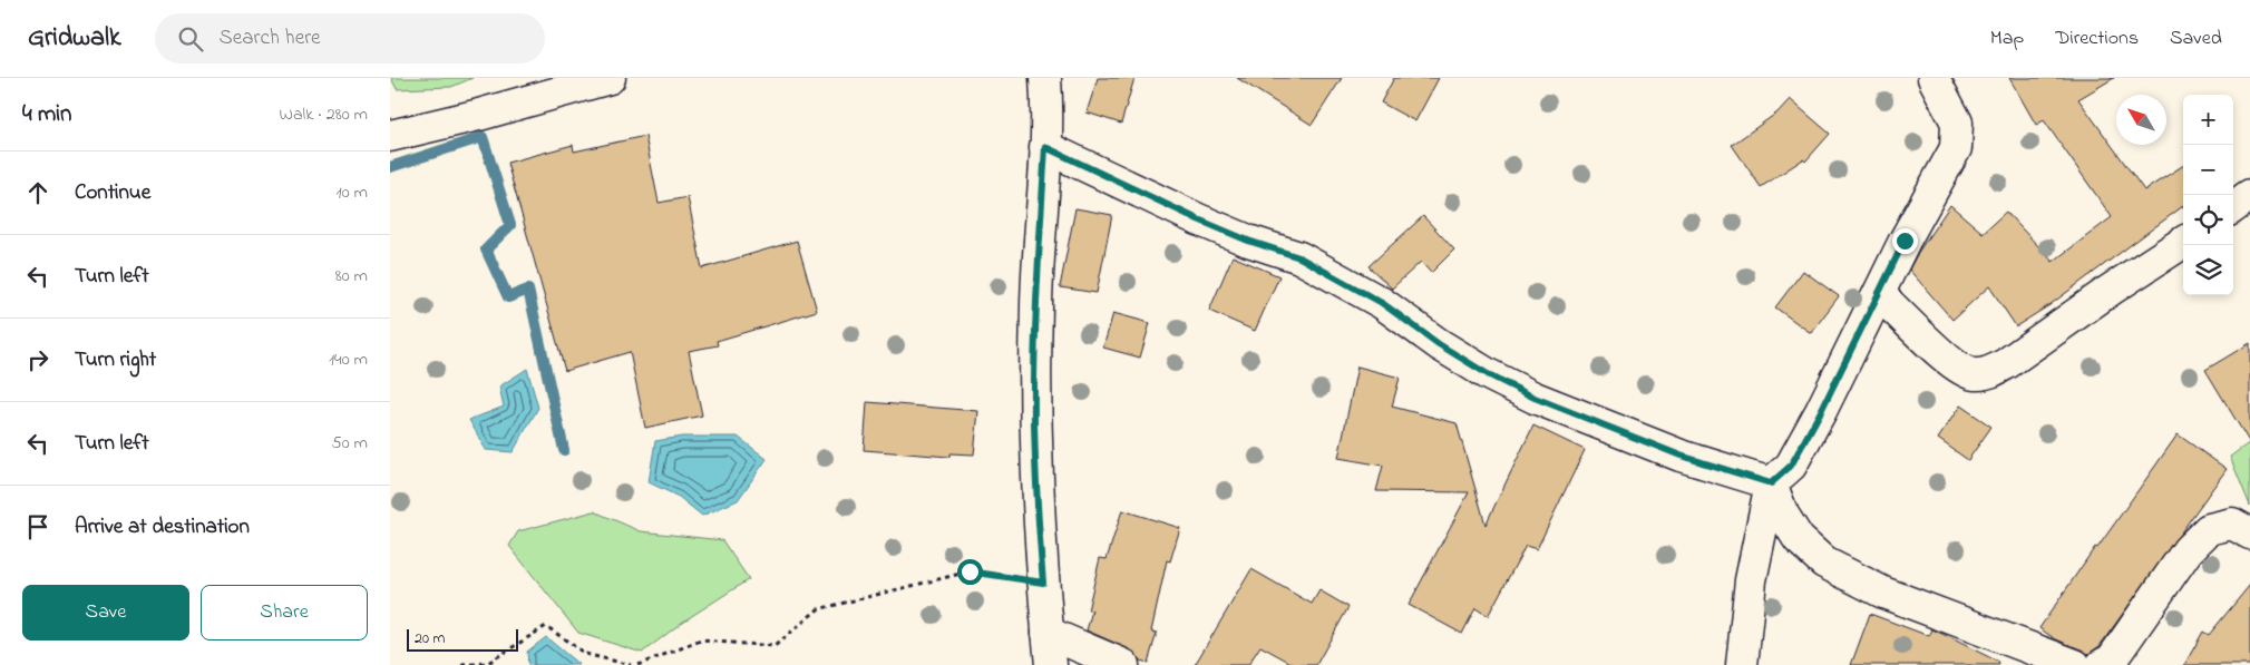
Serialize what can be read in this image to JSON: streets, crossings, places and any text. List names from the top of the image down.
{
  "scale_bar": "20 m",
  "north": "top left",
  "page": {
    "header": "Gridwalk",
    "search": "Search here",
    "nav": ["Map", "Directions", "Saved"],
    "heading": ["4 min", "Walk · 280 m"],
    "map_buttons": ["+", "−"],
    "list": [
      ["Continue", "10 m"],
      ["Turn left", "80 m"],
      ["Turn right", "140 m"],
      ["Turn left", "50 m"],
      "Arrive at destination"
    ],
    "buttons": ["Save", "Share"],
    "scale": "20 m"
  }
}
